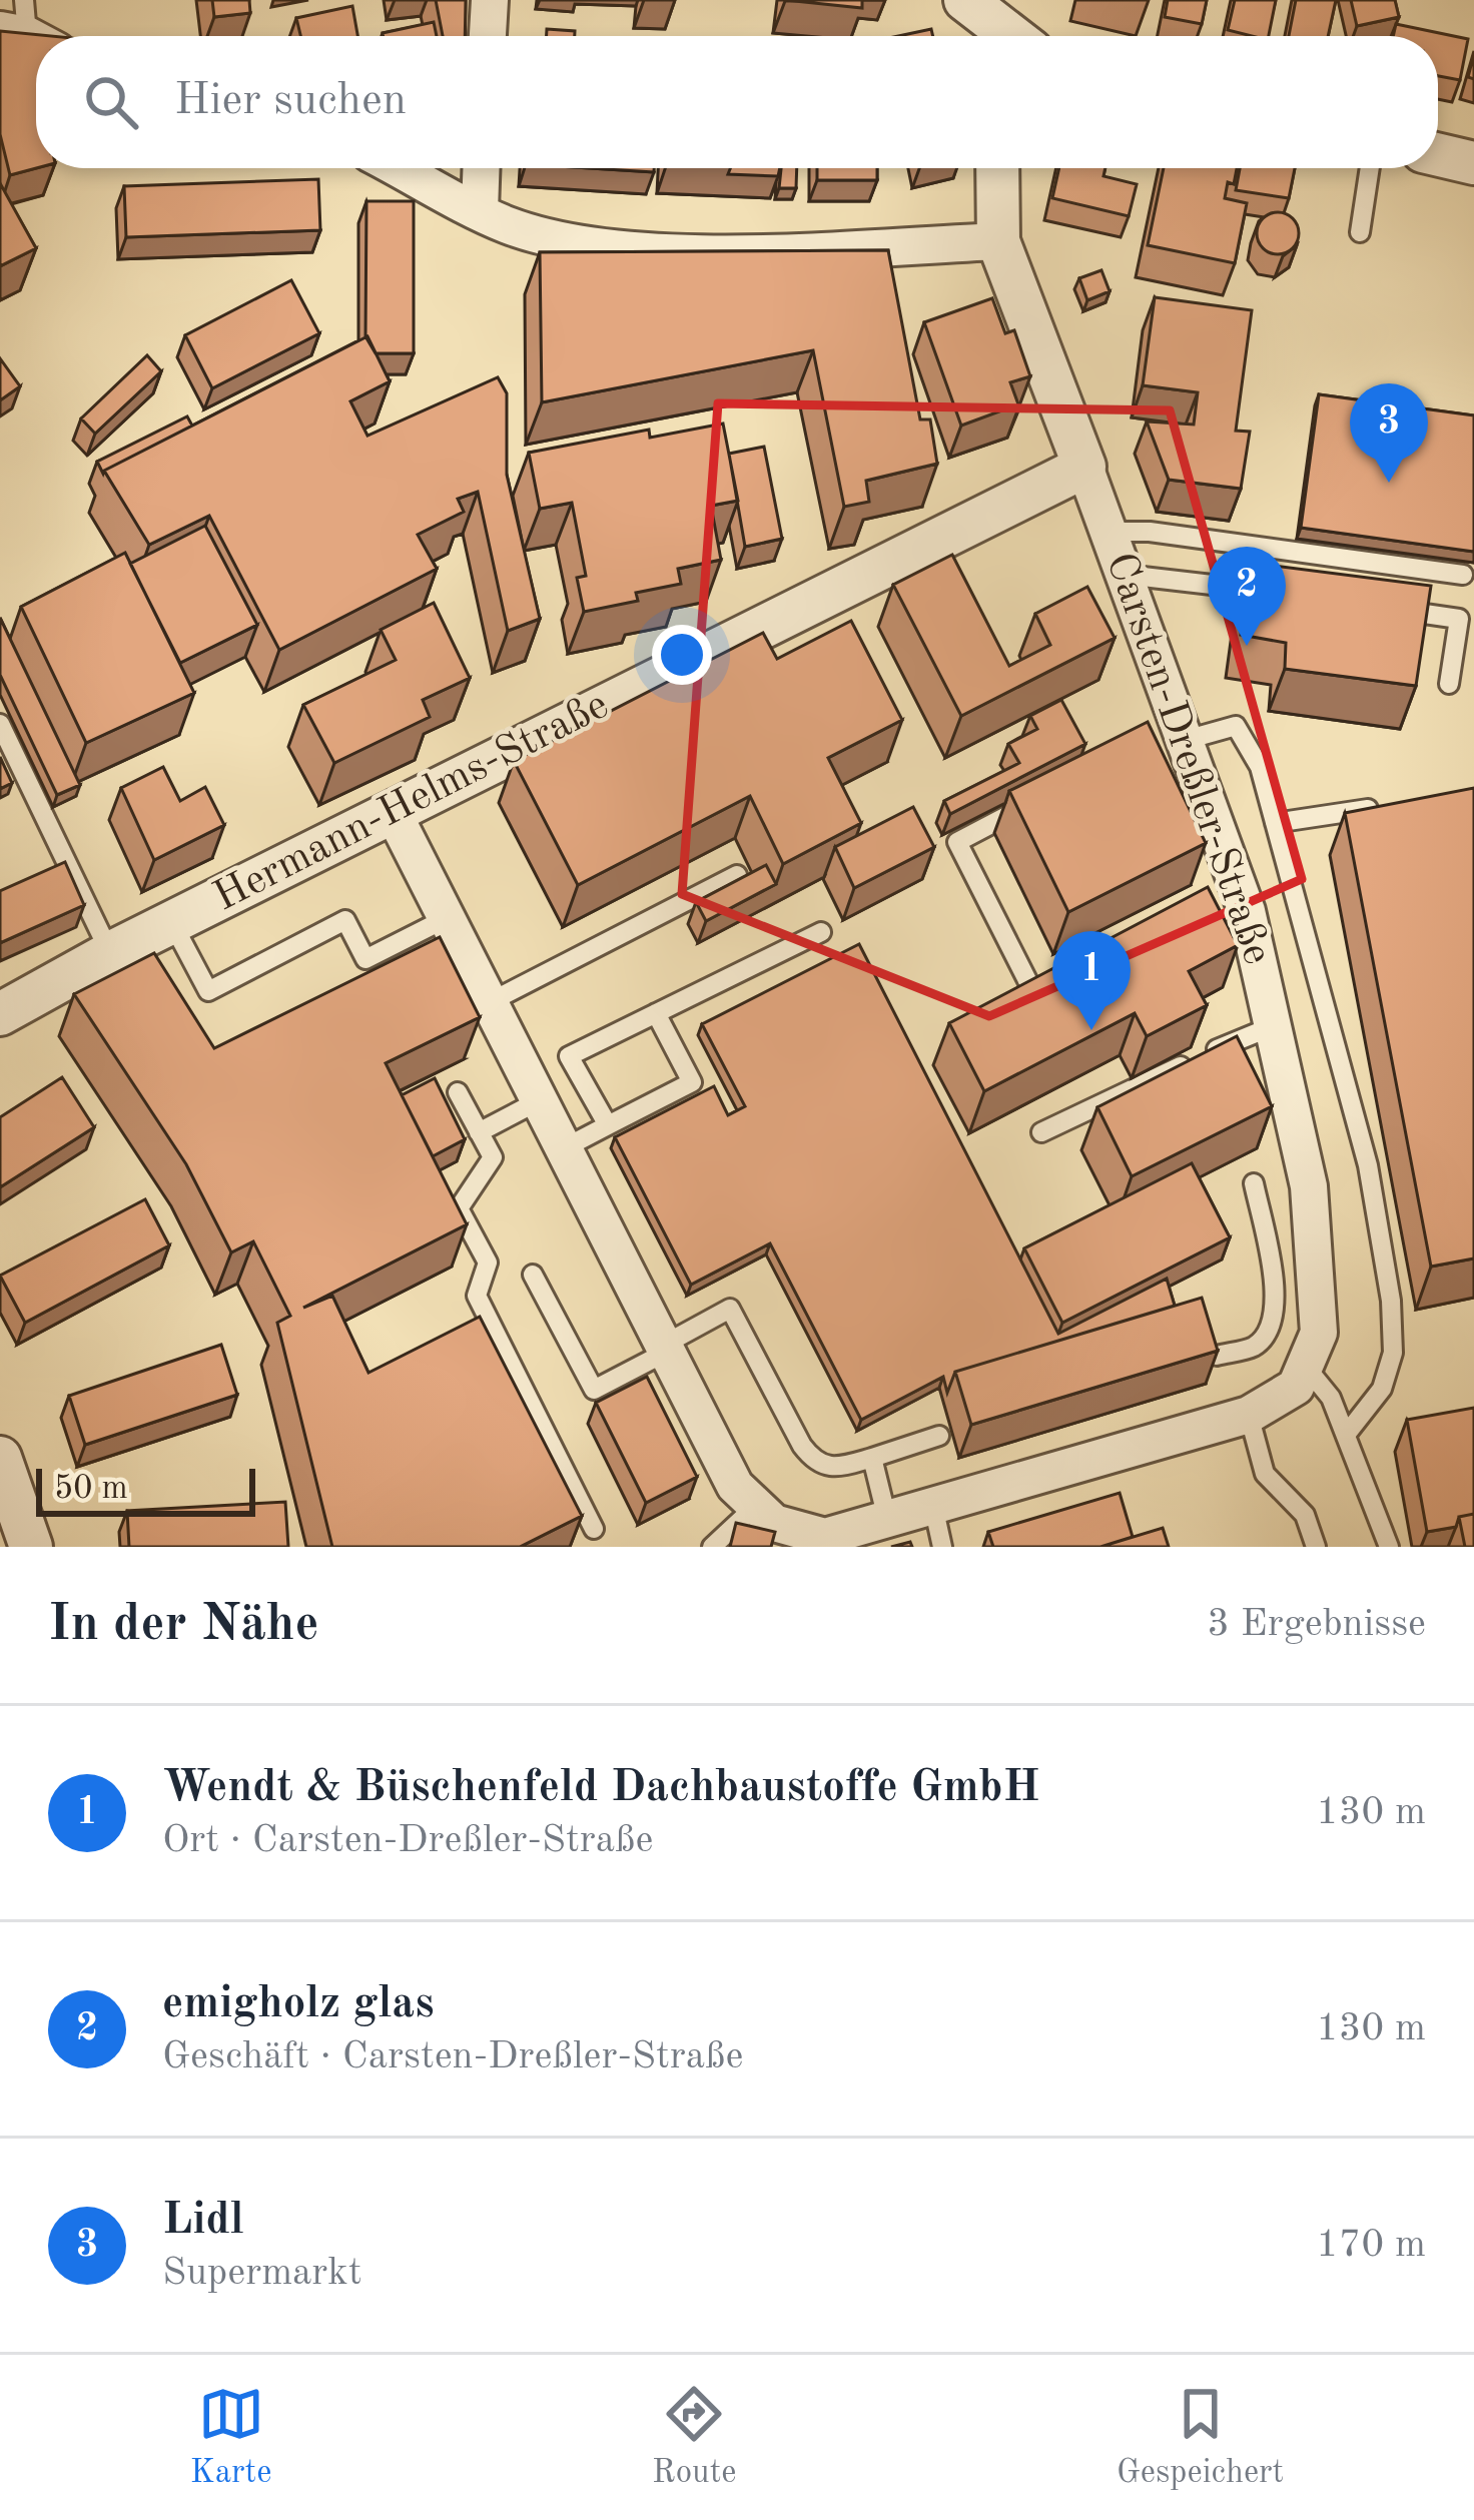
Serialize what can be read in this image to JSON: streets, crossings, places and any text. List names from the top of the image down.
{
  "streets": {
    "street": ["Carsten-Dreßler-Straße", "Hermann-Helms-Straße"]
  },
  "crossings": [
    ["Carsten-Dreßler-Straße", "Hermann-Helms-Straße"]
  ],
  "scale_bar": "50 m",
  "page": {
    "search": "Hier suchen",
    "pins": ["3", "2", "1"],
    "scale": "50 m",
    "heading": ["In der Nähe", "3 Ergebnisse"],
    "list": [
      {
        "mark": "1",
        "name": "Wendt & Büschenfeld Dachbaustoffe GmbH",
        "note": "Ort · Carsten-Dreßler-Straße",
        "value": "130 m"
      },
      {
        "mark": "2",
        "name": "emigholz glas",
        "note": "Geschäft · Carsten-Dreßler-Straße",
        "value": "130 m"
      },
      {
        "mark": "3",
        "name": "Lidl",
        "note": "Supermarkt",
        "value": "170 m"
      }
    ],
    "nav": ["Karte", "Route", "Gespeichert"]
  }
}
